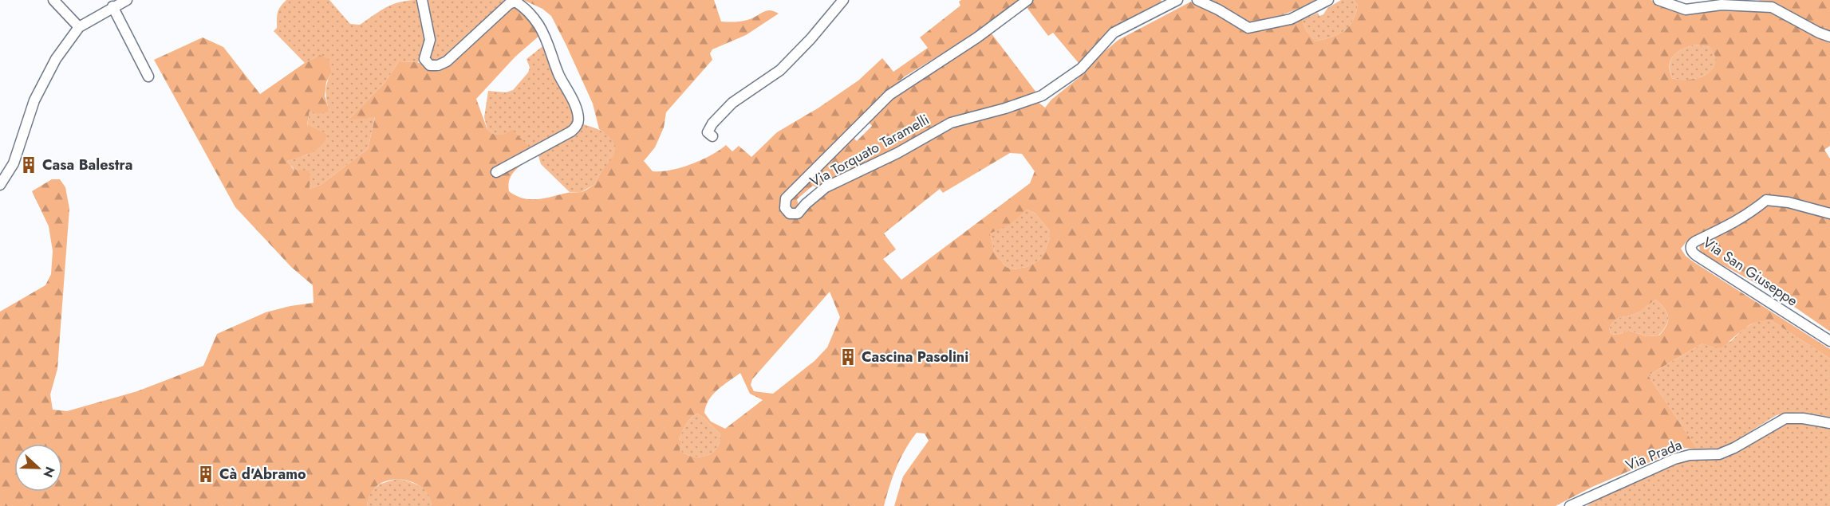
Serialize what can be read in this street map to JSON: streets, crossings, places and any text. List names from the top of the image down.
{
  "streets": {
    "street": ["Via Torquato Taramelli", "Via San Giuseppe", "Via Prada"]
  },
  "places": {
    "building": ["Casa Balestra", "Cascina Pasolini", "Cà d'Abramo"]
  },
  "north": "right"
}
